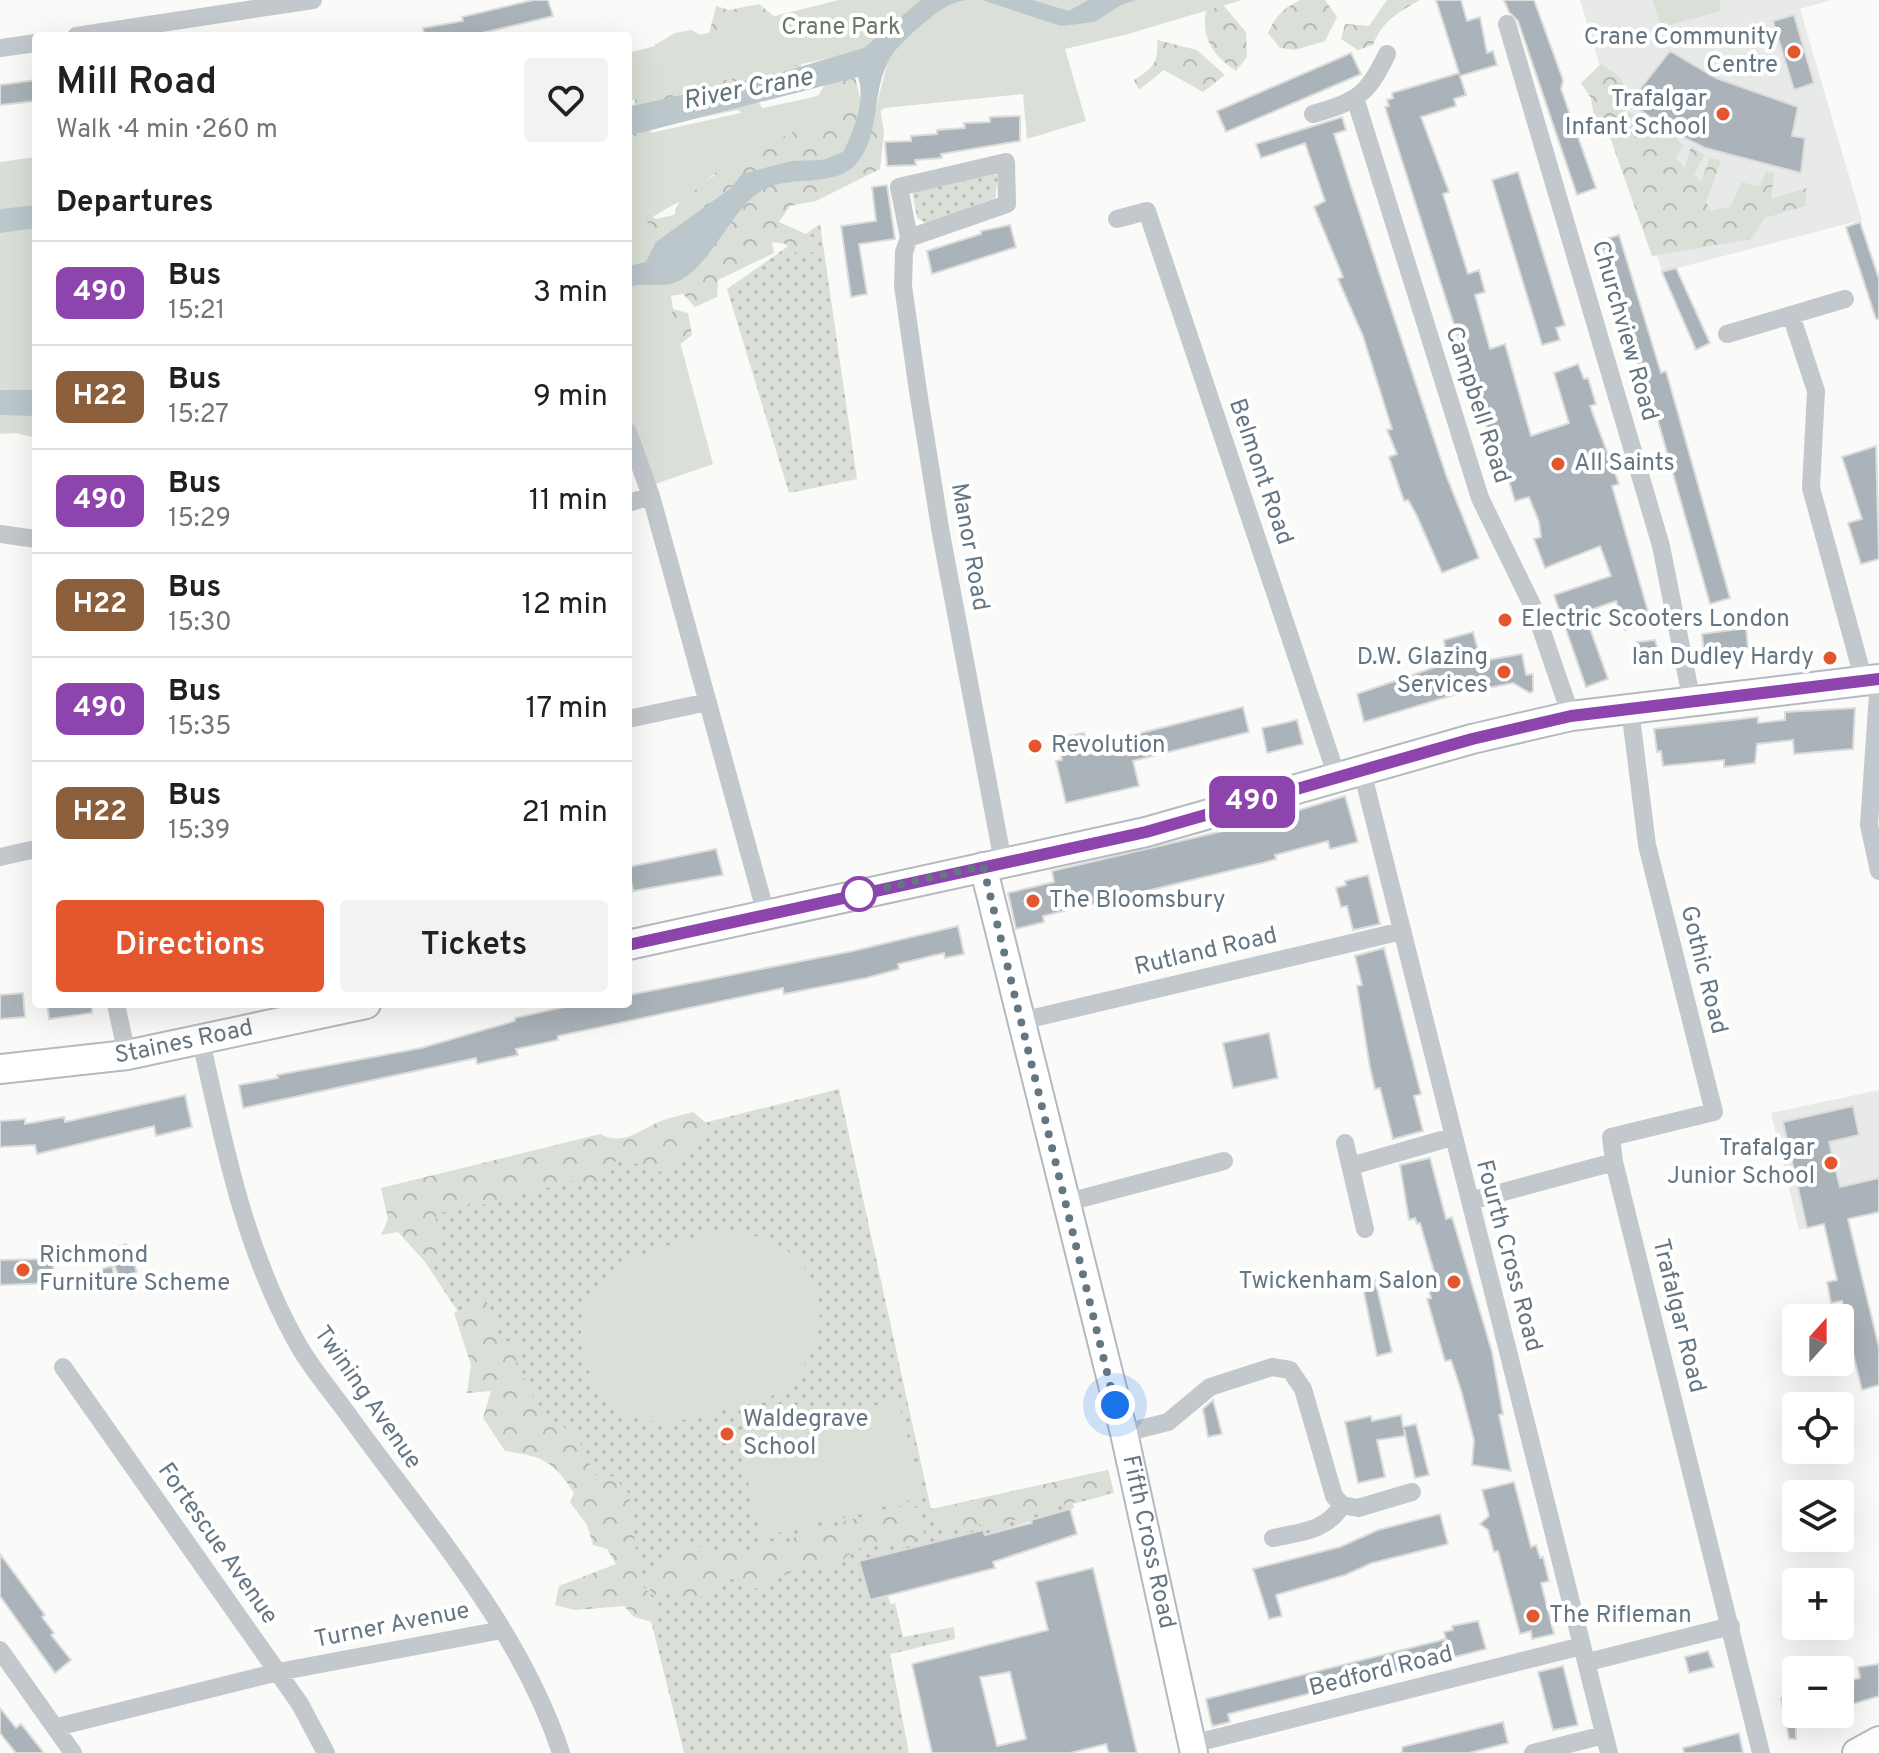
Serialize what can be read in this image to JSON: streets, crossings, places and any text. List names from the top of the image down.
{
  "streets": {
    "main road": ["Staines Road"],
    "street": [
      "Churchview Road",
      "Campbell Road",
      "Belmont Road",
      "Manor Road",
      "Rutland Road",
      "Gothic Road",
      "Fourth Cross Road",
      "Trafalgar Road",
      "Twining Avenue",
      "Fifth Cross Road",
      "Fortescue Avenue",
      "Turner Avenue",
      "Bedford Road"
    ]
  },
  "crossings": [
    ["Belmont Road", "Fourth Cross Road"],
    ["Manor Road", "Fifth Cross Road"],
    ["Rutland Road", "Fourth Cross Road"],
    ["Rutland Road", "Fifth Cross Road"],
    ["Gothic Road", "Trafalgar Road"],
    ["Staines Road", "Twining Avenue"],
    ["Fourth Cross Road", "Bedford Road"],
    ["Twining Avenue", "Turner Avenue"],
    ["Fifth Cross Road", "Bedford Road"],
    ["Fortescue Avenue", "Turner Avenue"]
  ],
  "water": ["River Crane"],
  "parks": ["Crane Park"],
  "places": [
    "Crane Community Centre",
    "Trafalgar Infant School",
    "All Saints",
    "Electric Scooters London",
    "Ian Dudley Hardy",
    "D.W. Glazing Services",
    "Revolution",
    "The Bloomsbury",
    "Trafalgar Junior School",
    "Richmond Furniture Scheme",
    "Twickenham Salon",
    "Waldegrave School",
    "The Rifleman"
  ],
  "lines": ["bus line 490"],
  "north": "top",
  "page": {
    "on_map": "490",
    "heading": [
      ["Mill Road", "Walk · 4 min · 260 m"],
      "Departures"
    ],
    "list": [
      {
        "mark": "490",
        "name": "Bus",
        "note": "15:21",
        "value": "3 min"
      },
      {
        "mark": "H22",
        "name": "Bus",
        "note": "15:27",
        "value": "9 min"
      },
      {
        "mark": "490",
        "name": "Bus",
        "note": "15:29",
        "value": "11 min"
      },
      {
        "mark": "H22",
        "name": "Bus",
        "note": "15:30",
        "value": "12 min"
      },
      {
        "mark": "490",
        "name": "Bus",
        "note": "15:35",
        "value": "17 min"
      },
      {
        "mark": "H22",
        "name": "Bus",
        "note": "15:39",
        "value": "21 min"
      }
    ],
    "buttons": ["Directions", "Tickets"],
    "map_buttons": ["+", "−"]
  }
}
